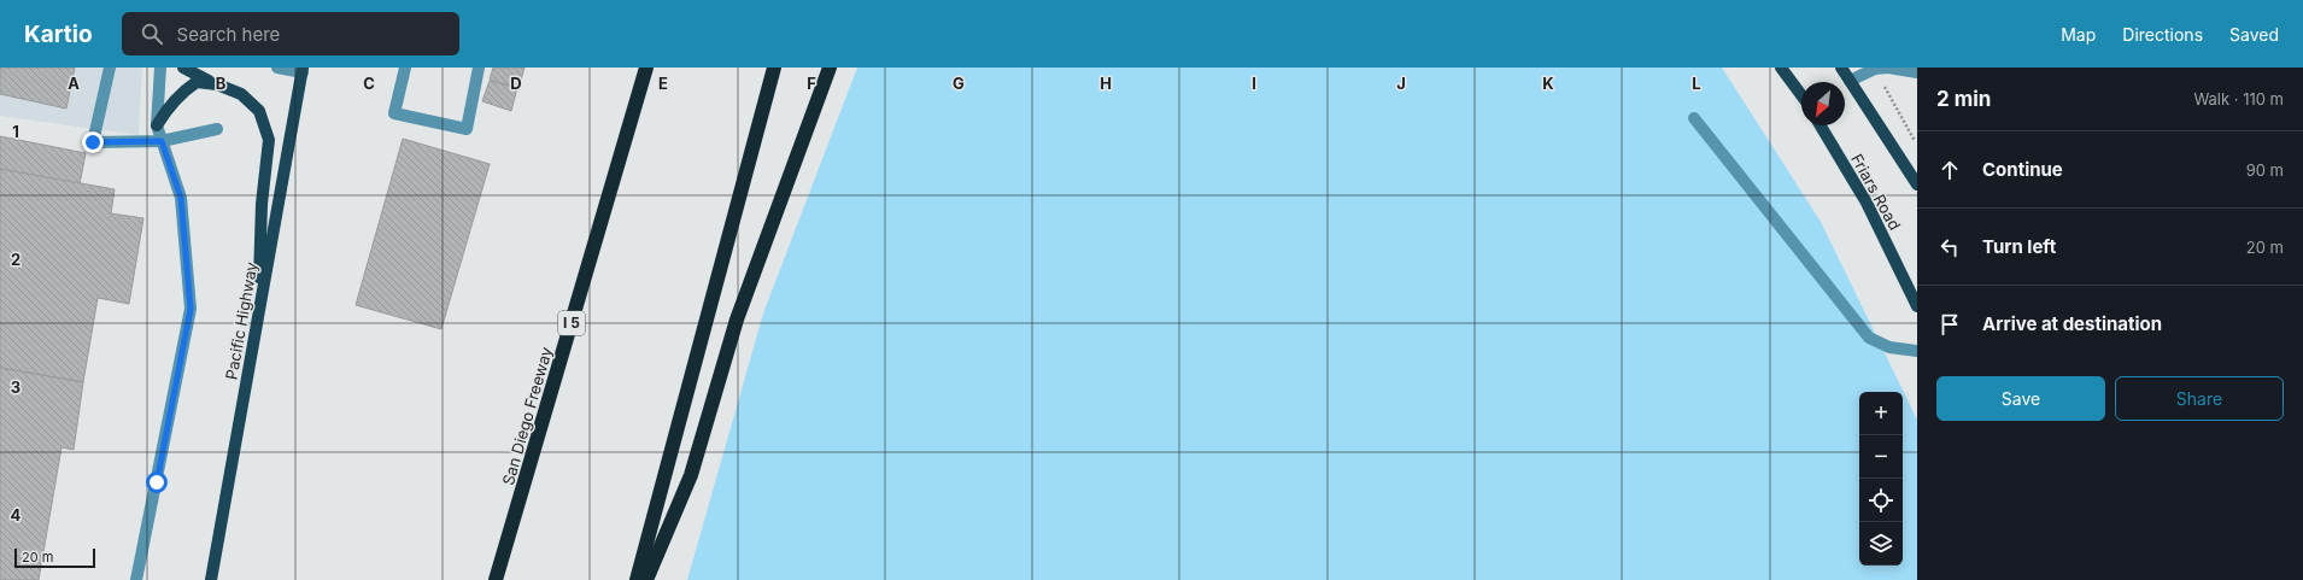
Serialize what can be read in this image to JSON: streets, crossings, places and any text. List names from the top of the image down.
{
  "streets": {
    "highway": ["I 5", "San Diego Freeway"],
    "main road": ["Friars Road", "Pacific Highway"]
  },
  "scale_bar": "20 m",
  "north": "bottom left",
  "page": {
    "header": "Kartio",
    "search": "Search here",
    "nav": ["Map", "Directions", "Saved"],
    "heading": ["2 min", "Walk · 110 m"],
    "list": [
      ["Continue", "90 m"],
      ["Turn left", "20 m"],
      "Arrive at destination"
    ],
    "buttons": ["Save", "Share"],
    "map_buttons": ["+", "−"],
    "scale": "20 m"
  },
  "grid": {
    "columns": [
      "A",
      "B",
      "C",
      "D",
      "E",
      "F",
      "G",
      "H",
      "I",
      "J",
      "K",
      "L"
    ],
    "rows": [
      "1",
      "2",
      "3",
      "4"
    ]
  }
}
